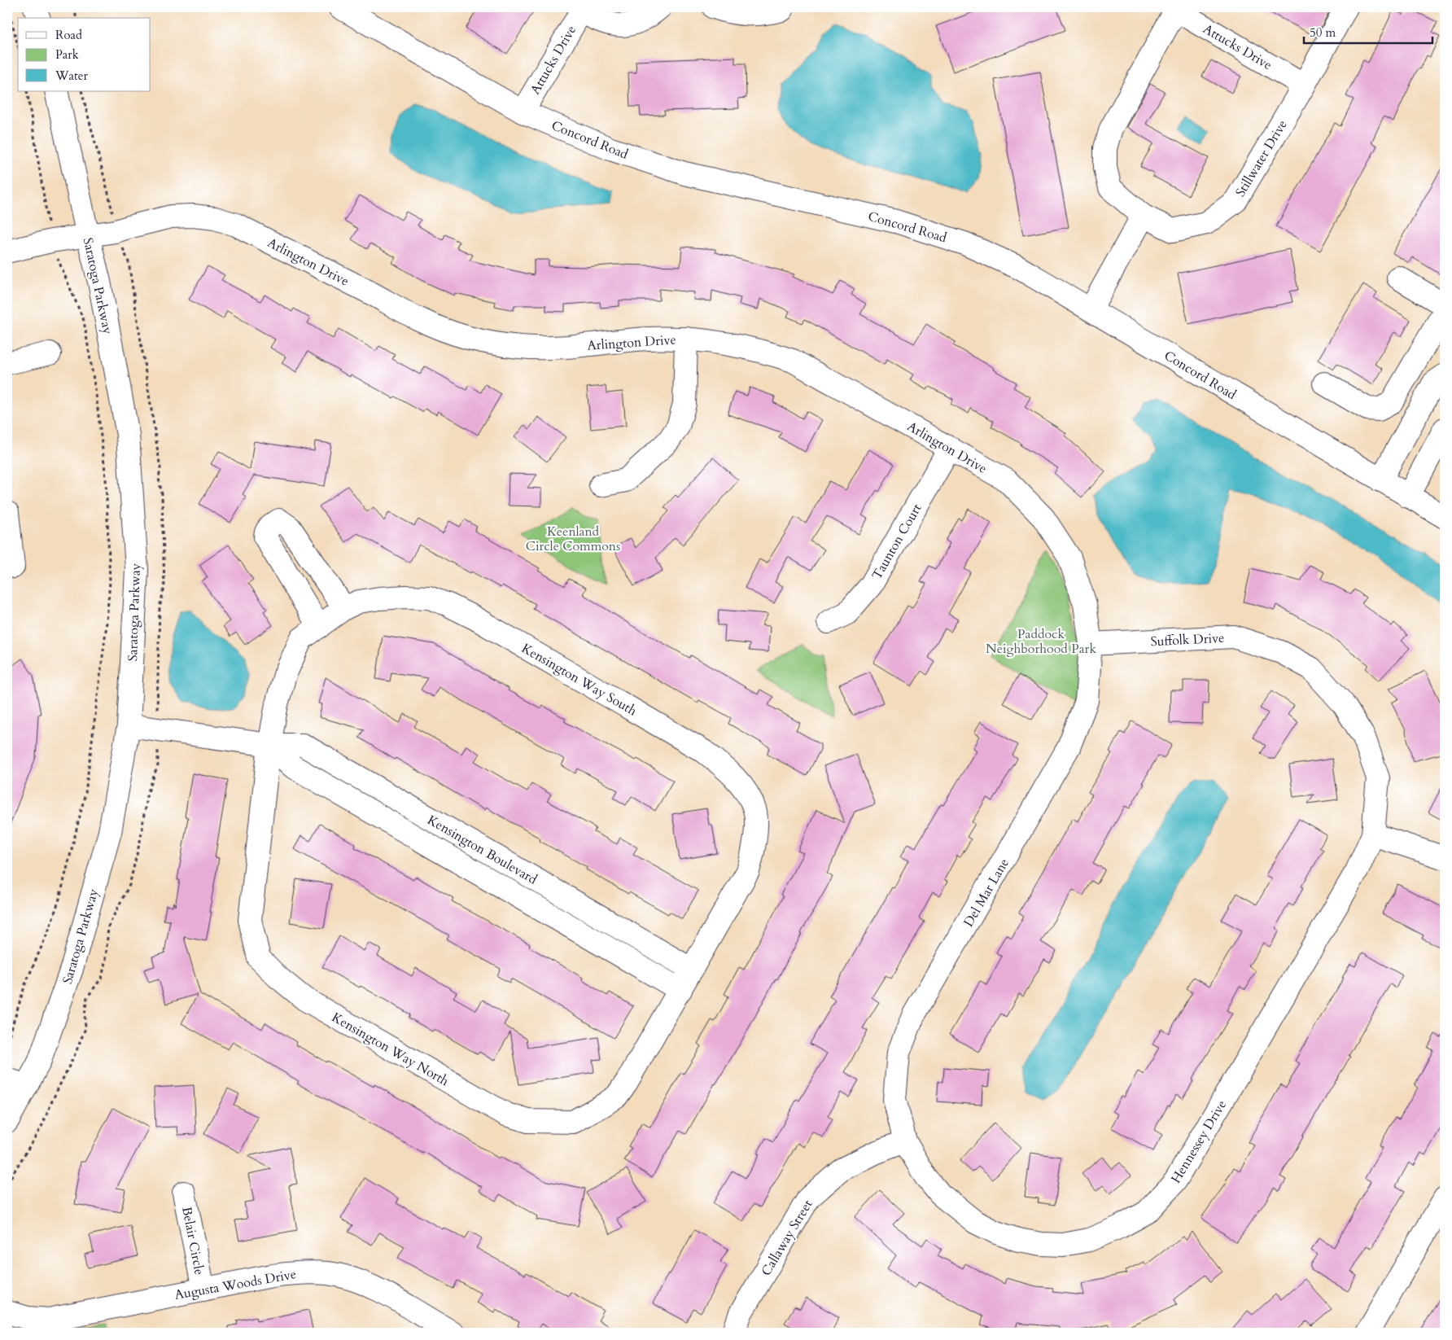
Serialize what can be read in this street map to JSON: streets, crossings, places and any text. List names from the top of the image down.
{
  "streets": {
    "street": [
      "Attucks Drive",
      "Concord Road",
      "Stillwater Drive",
      "Arlington Drive",
      "Saratoga Parkway",
      "Taunton Court",
      "Suffolk Drive",
      "Kensington Way South",
      "Kensington Boulevard",
      "Del Mar Lane",
      "Kensington Way North",
      "Hennessey Drive",
      "Callaway Street",
      "Belair Circle",
      "Augusta Woods Drive"
    ]
  },
  "crossings": [
    ["Attucks Drive", "Concord Road"],
    ["Attucks Drive", "Stillwater Drive"],
    ["Arlington Drive", "Saratoga Parkway"],
    ["Arlington Drive", "Taunton Court"],
    ["Arlington Drive", "Suffolk Drive"],
    ["Arlington Drive", "Del Mar Lane"],
    ["Saratoga Parkway", "Kensington Boulevard"],
    ["Suffolk Drive", "Del Mar Lane"],
    ["Suffolk Drive", "Hennessey Drive"],
    ["Kensington Way South", "Kensington Boulevard"],
    ["Kensington Way South", "Kensington Way North"],
    ["Kensington Boulevard", "Kensington Way North"],
    ["Del Mar Lane", "Hennessey Drive"],
    ["Del Mar Lane", "Callaway Street"],
    ["Hennessey Drive", "Callaway Street"],
    ["Belair Circle", "Augusta Woods Drive"]
  ],
  "parks": ["Keenland Circle Commons", "Paddock Neighborhood Park"],
  "legend": ["Road", "Park", "Water"],
  "scale_bar": "50 m"
}
